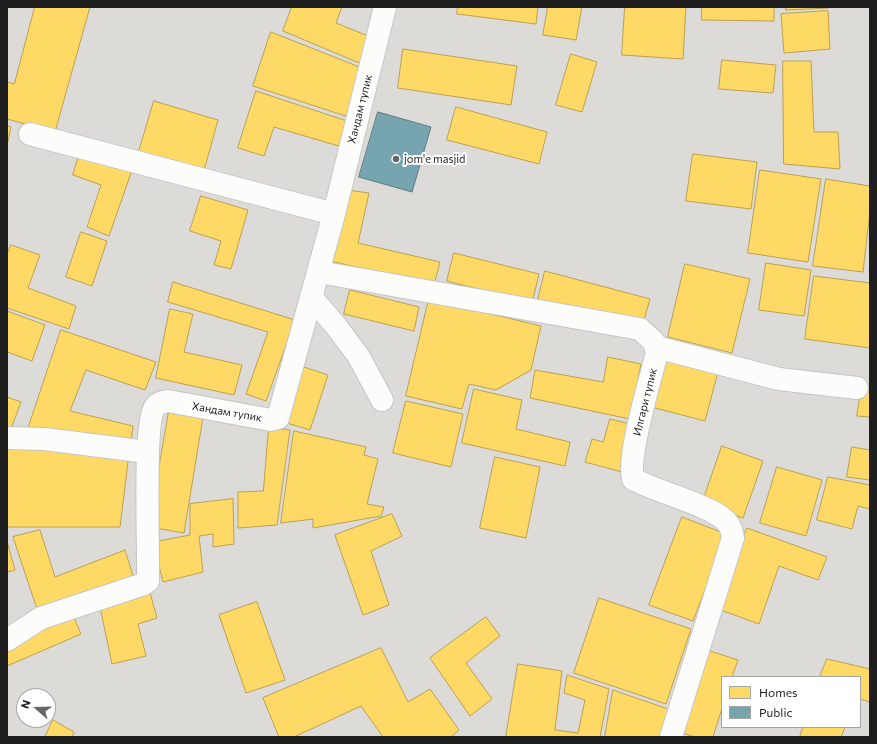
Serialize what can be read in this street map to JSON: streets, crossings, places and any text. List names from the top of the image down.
{
  "streets": {
    "street": ["Хандам тупик", "Илгари тупик"]
  },
  "places": ["jom'e masjid"],
  "legend": ["Homes", "Public"],
  "north": "left"
}
